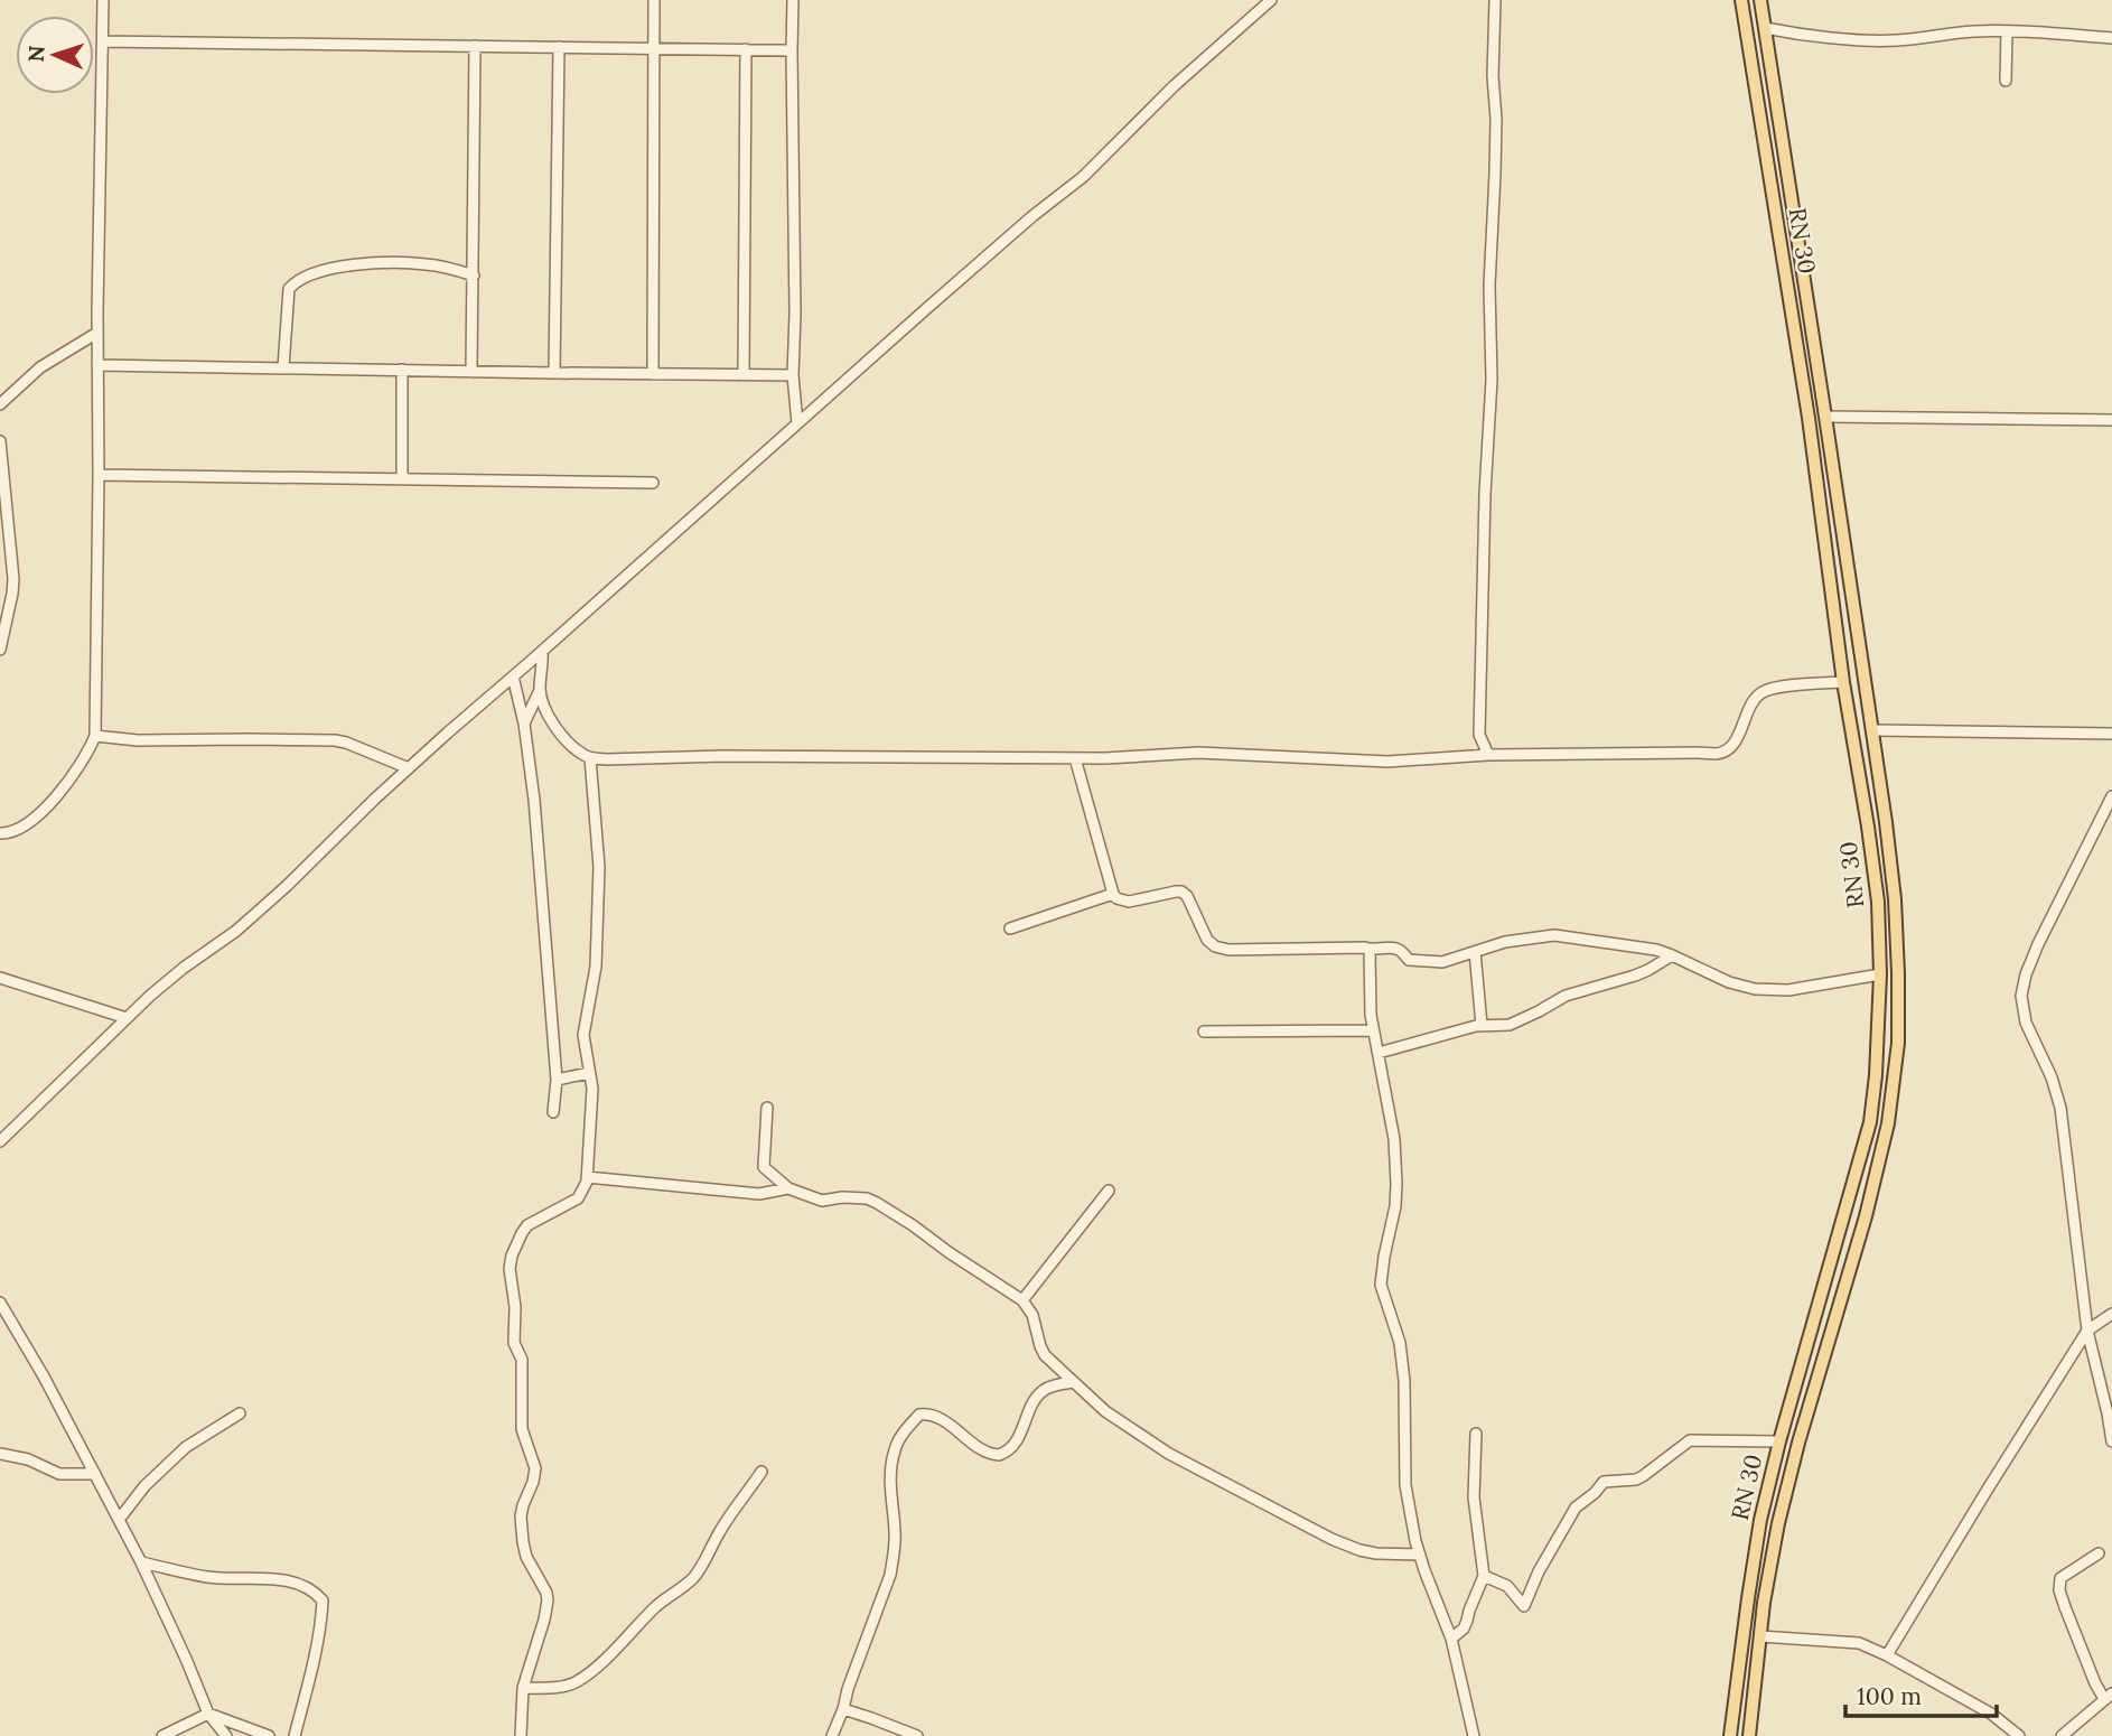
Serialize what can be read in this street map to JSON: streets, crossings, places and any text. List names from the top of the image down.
{
  "streets": {
    "main road": ["RN 30"]
  },
  "scale_bar": "100 m",
  "north": "left"
}
